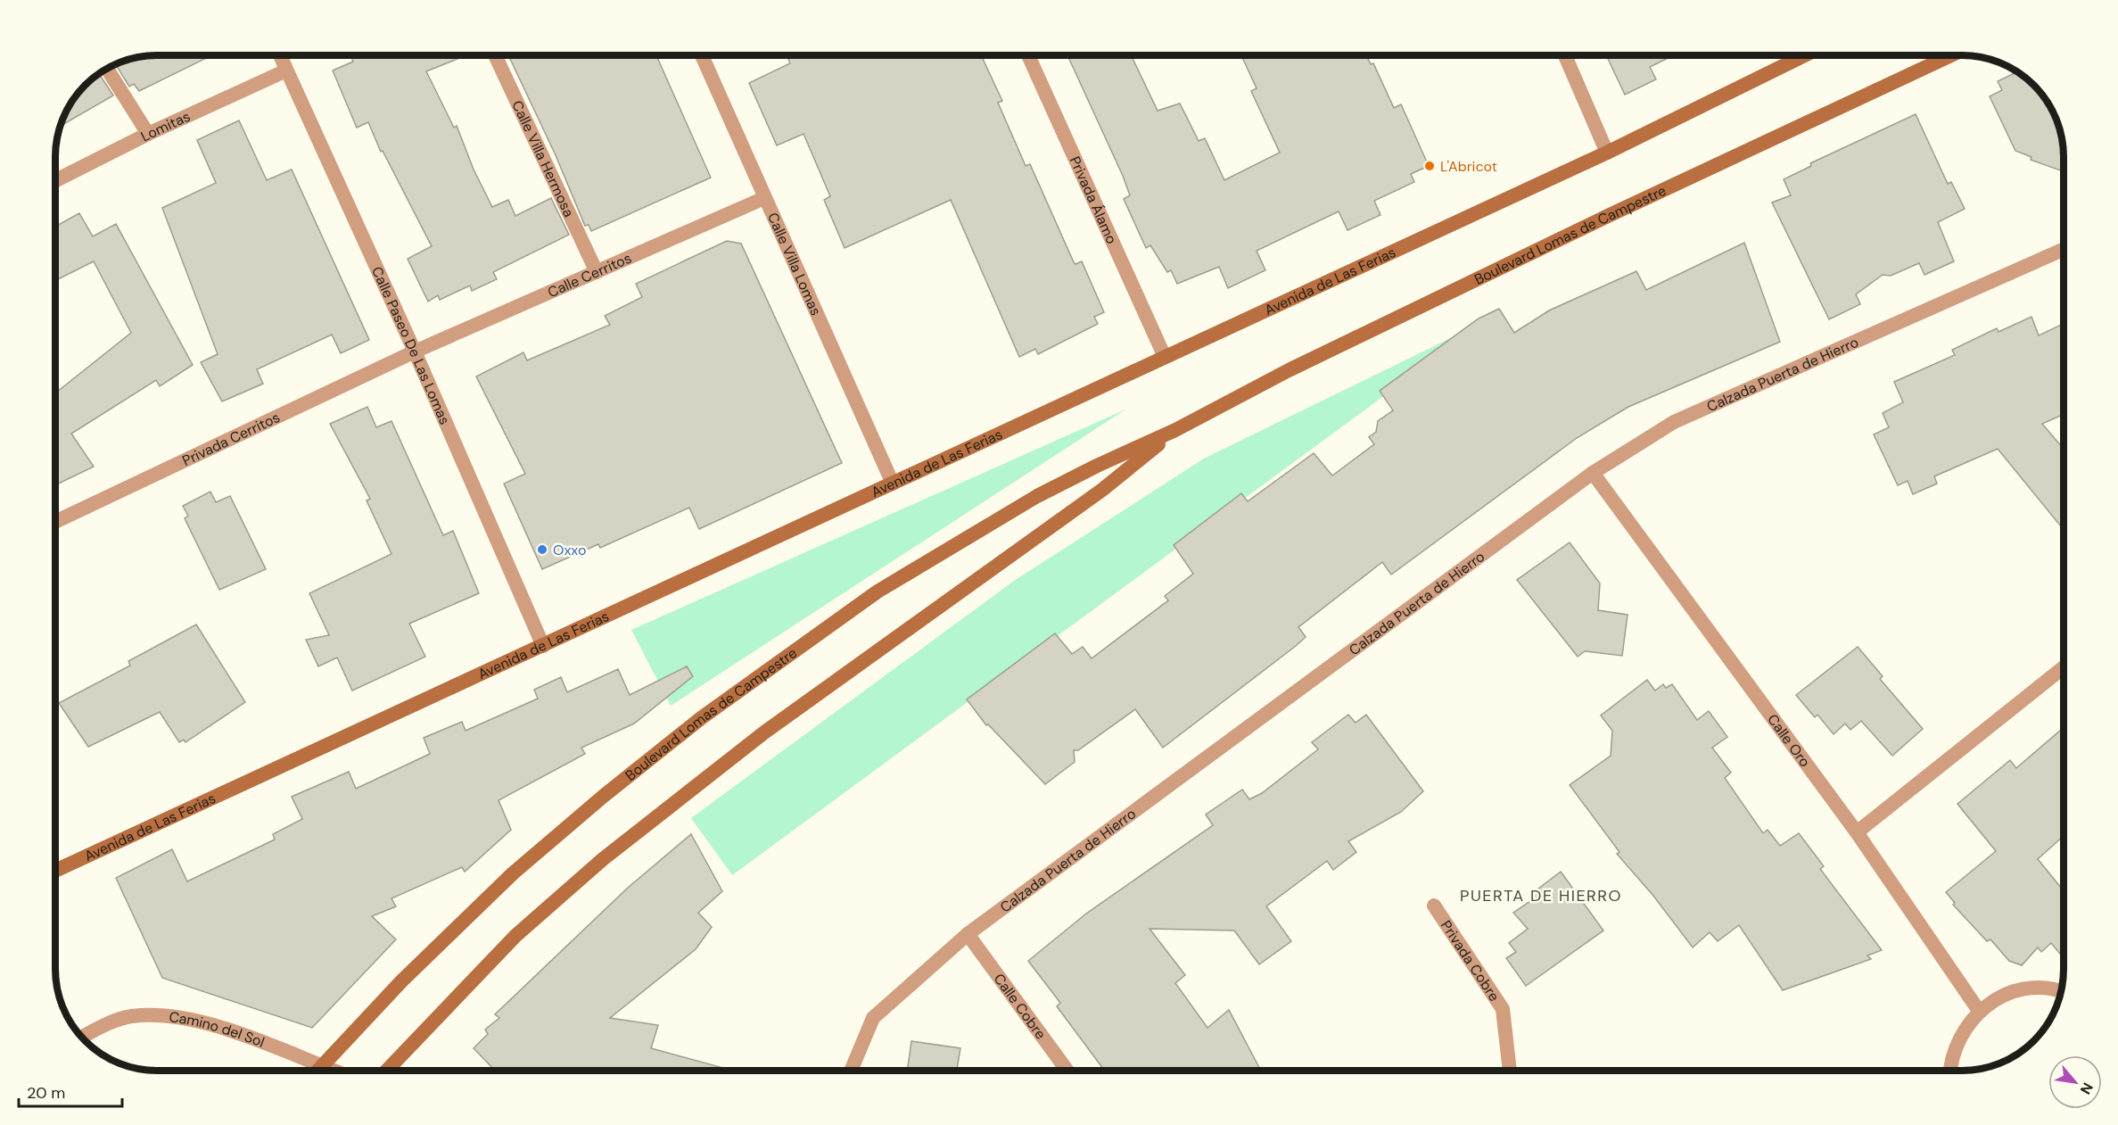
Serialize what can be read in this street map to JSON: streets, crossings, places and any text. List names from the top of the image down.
{
  "streets": {
    "main road": ["Boulevard Lomas de Campestre", "Avenida de Las Ferias"],
    "street": [
      "Lomitas",
      "Calle Villa Hermosa",
      "Privada Álamo",
      "Calle Villa Lomas",
      "Calle Cerritos",
      "Calle Paseo De Las Lomas",
      "Calzada Puerta de Hierro",
      "Privada Cerritos",
      "Calle Oro",
      "Privada Cobre",
      "Calle Cobre",
      "Camino del Sol"
    ]
  },
  "crossings": [
    ["Lomitas", "Calle Paseo De Las Lomas"],
    ["Calle Villa Hermosa", "Calle Cerritos"],
    ["Privada Álamo", "Avenida de Las Ferias"],
    ["Boulevard Lomas de Campestre", "Camino del Sol"],
    ["Calle Villa Lomas", "Calle Cerritos"],
    ["Calle Villa Lomas", "Avenida de Las Ferias"],
    ["Calle Cerritos", "Calle Paseo De Las Lomas"],
    ["Calle Cerritos", "Privada Cerritos"],
    ["Avenida de Las Ferias", "Calle Paseo De Las Lomas"],
    ["Calle Paseo De Las Lomas", "Privada Cerritos"],
    ["Calzada Puerta de Hierro", "Calle Oro"],
    ["Calzada Puerta de Hierro", "Calle Cobre"]
  ],
  "districts": ["PUERTA DE HIERRO"],
  "places": ["L'Abricot", "Oxxo"],
  "scale_bar": "20 m",
  "north": "bottom right"
}
